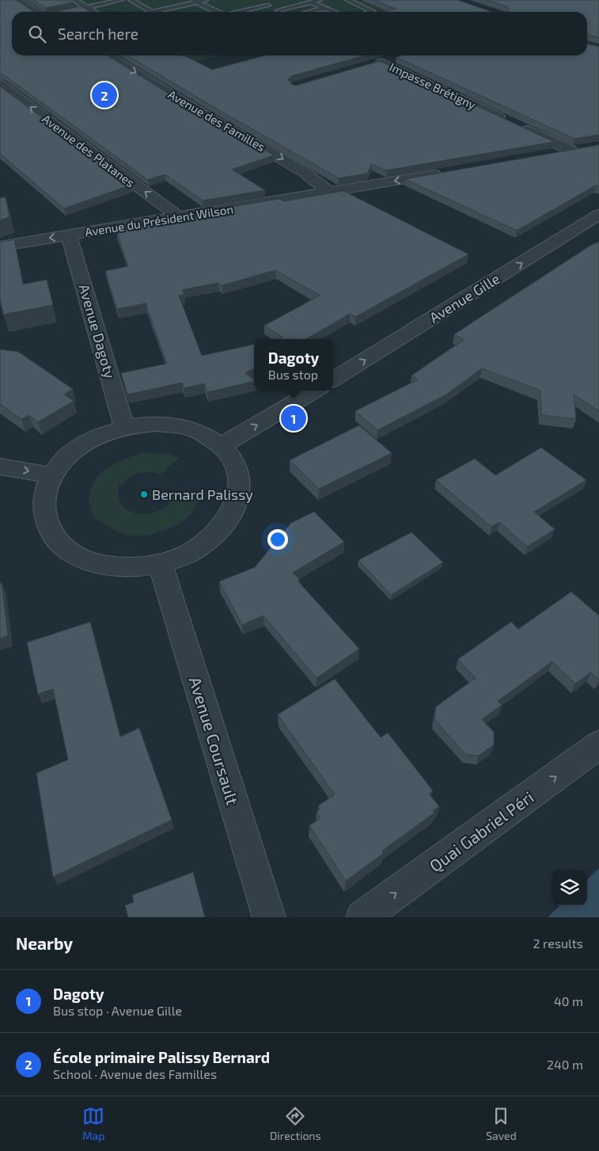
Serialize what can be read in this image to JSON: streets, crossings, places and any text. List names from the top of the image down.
{
  "streets": {
    "street": [
      "Impasse Brétigny",
      "Avenue des Familles",
      "Avenue des Platanes",
      "Avenue du Président Wilson",
      "Avenue Gille",
      "Avenue Dagoty",
      "Avenue Coursault",
      "Quai Gabriel Péri"
    ]
  },
  "crossings": [
    ["Avenue des Familles", "Avenue du Président Wilson"],
    ["Avenue des Platanes", "Avenue du Président Wilson"],
    ["Avenue du Président Wilson", "Avenue Dagoty"]
  ],
  "one_way": [
    "Avenue des Familles",
    "Avenue des Platanes",
    "Avenue du Président Wilson",
    "Avenue Gille",
    "Quai Gabriel Péri"
  ],
  "places": ["Bernard Palissy"],
  "page": {
    "search": "Search here",
    "pins": ["2", "1"],
    "popup": ["Dagoty", "Bus stop"],
    "heading": ["Nearby", "2 results"],
    "list": [
      {
        "mark": "1",
        "name": "Dagoty",
        "note": "Bus stop · Avenue Gille",
        "value": "40 m"
      },
      {
        "mark": "2",
        "name": "École primaire Palissy Bernard",
        "note": "School · Avenue des Familles",
        "value": "240 m"
      }
    ],
    "nav": ["Map", "Directions", "Saved"]
  }
}
